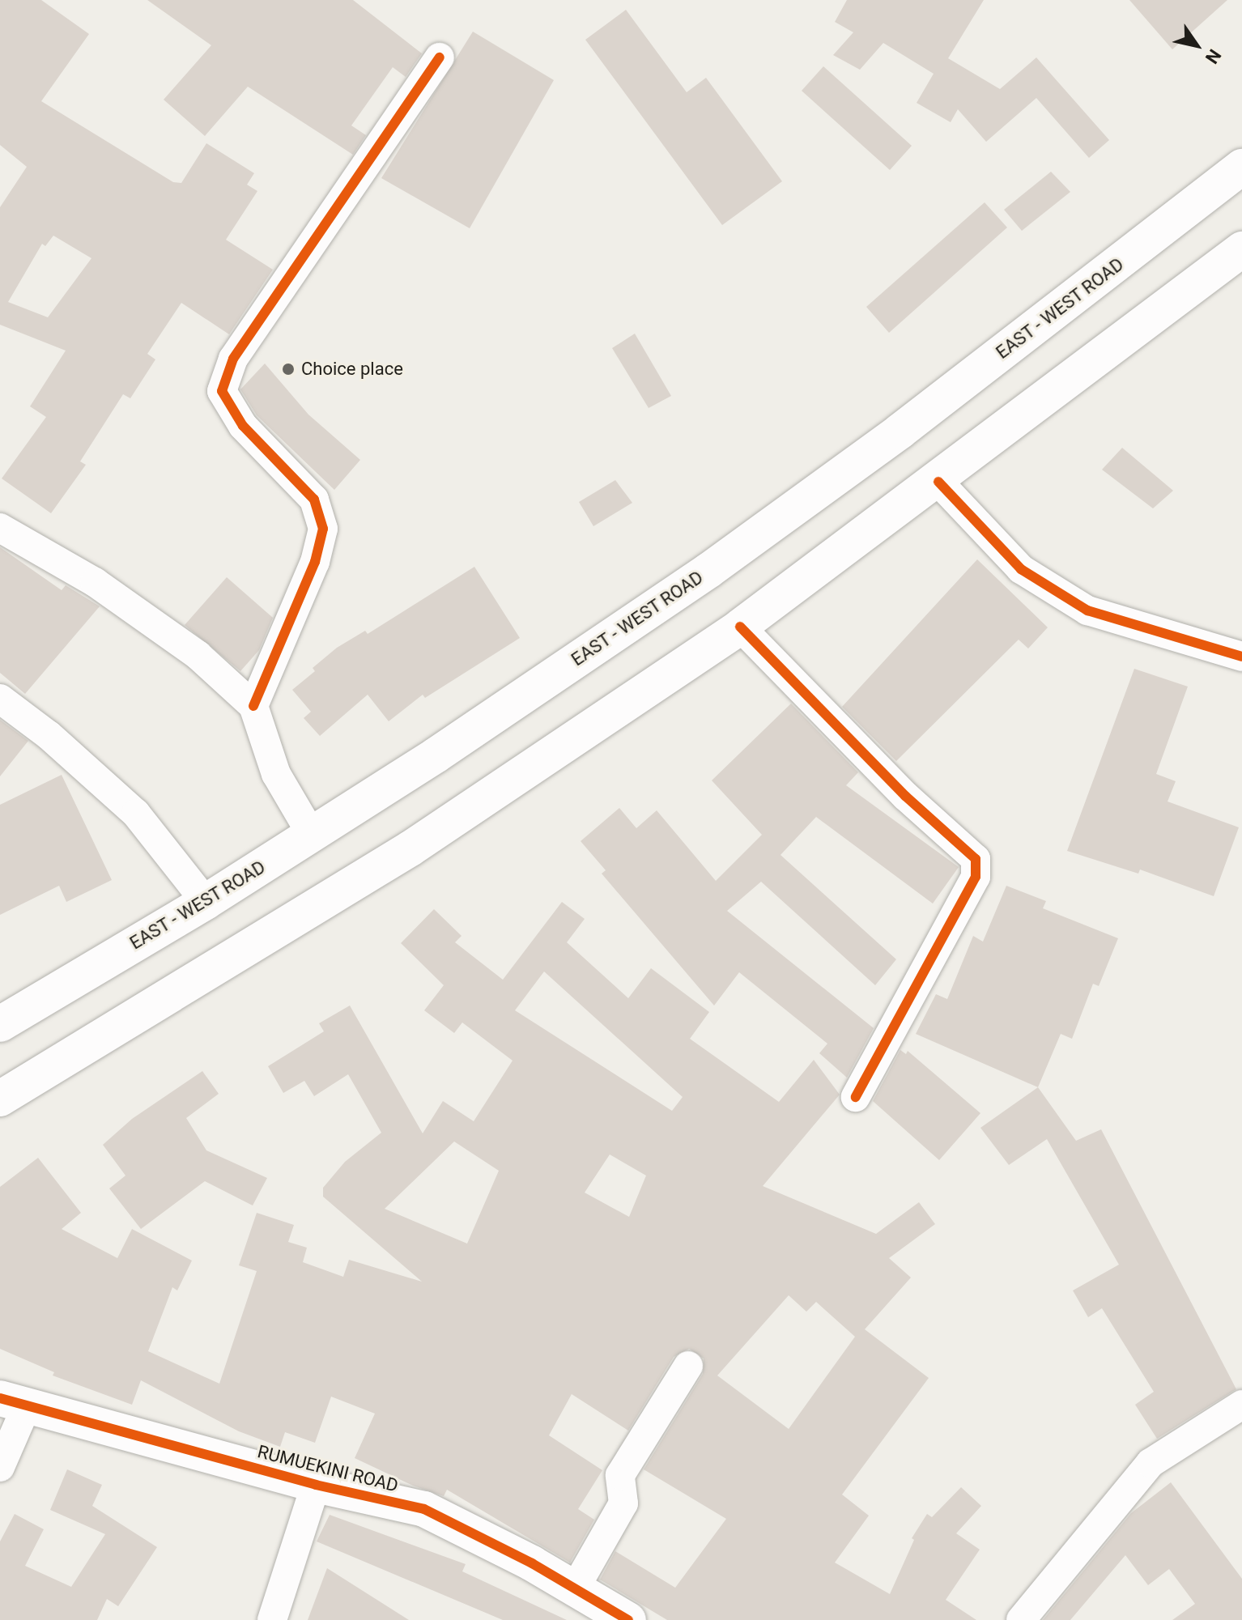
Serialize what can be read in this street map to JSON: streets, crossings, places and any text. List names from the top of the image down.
{
  "streets": {
    "main road": ["EAST - WEST ROAD", "RUMUEKINI ROAD"]
  },
  "places": ["Choice place"],
  "north": "bottom right"
}
